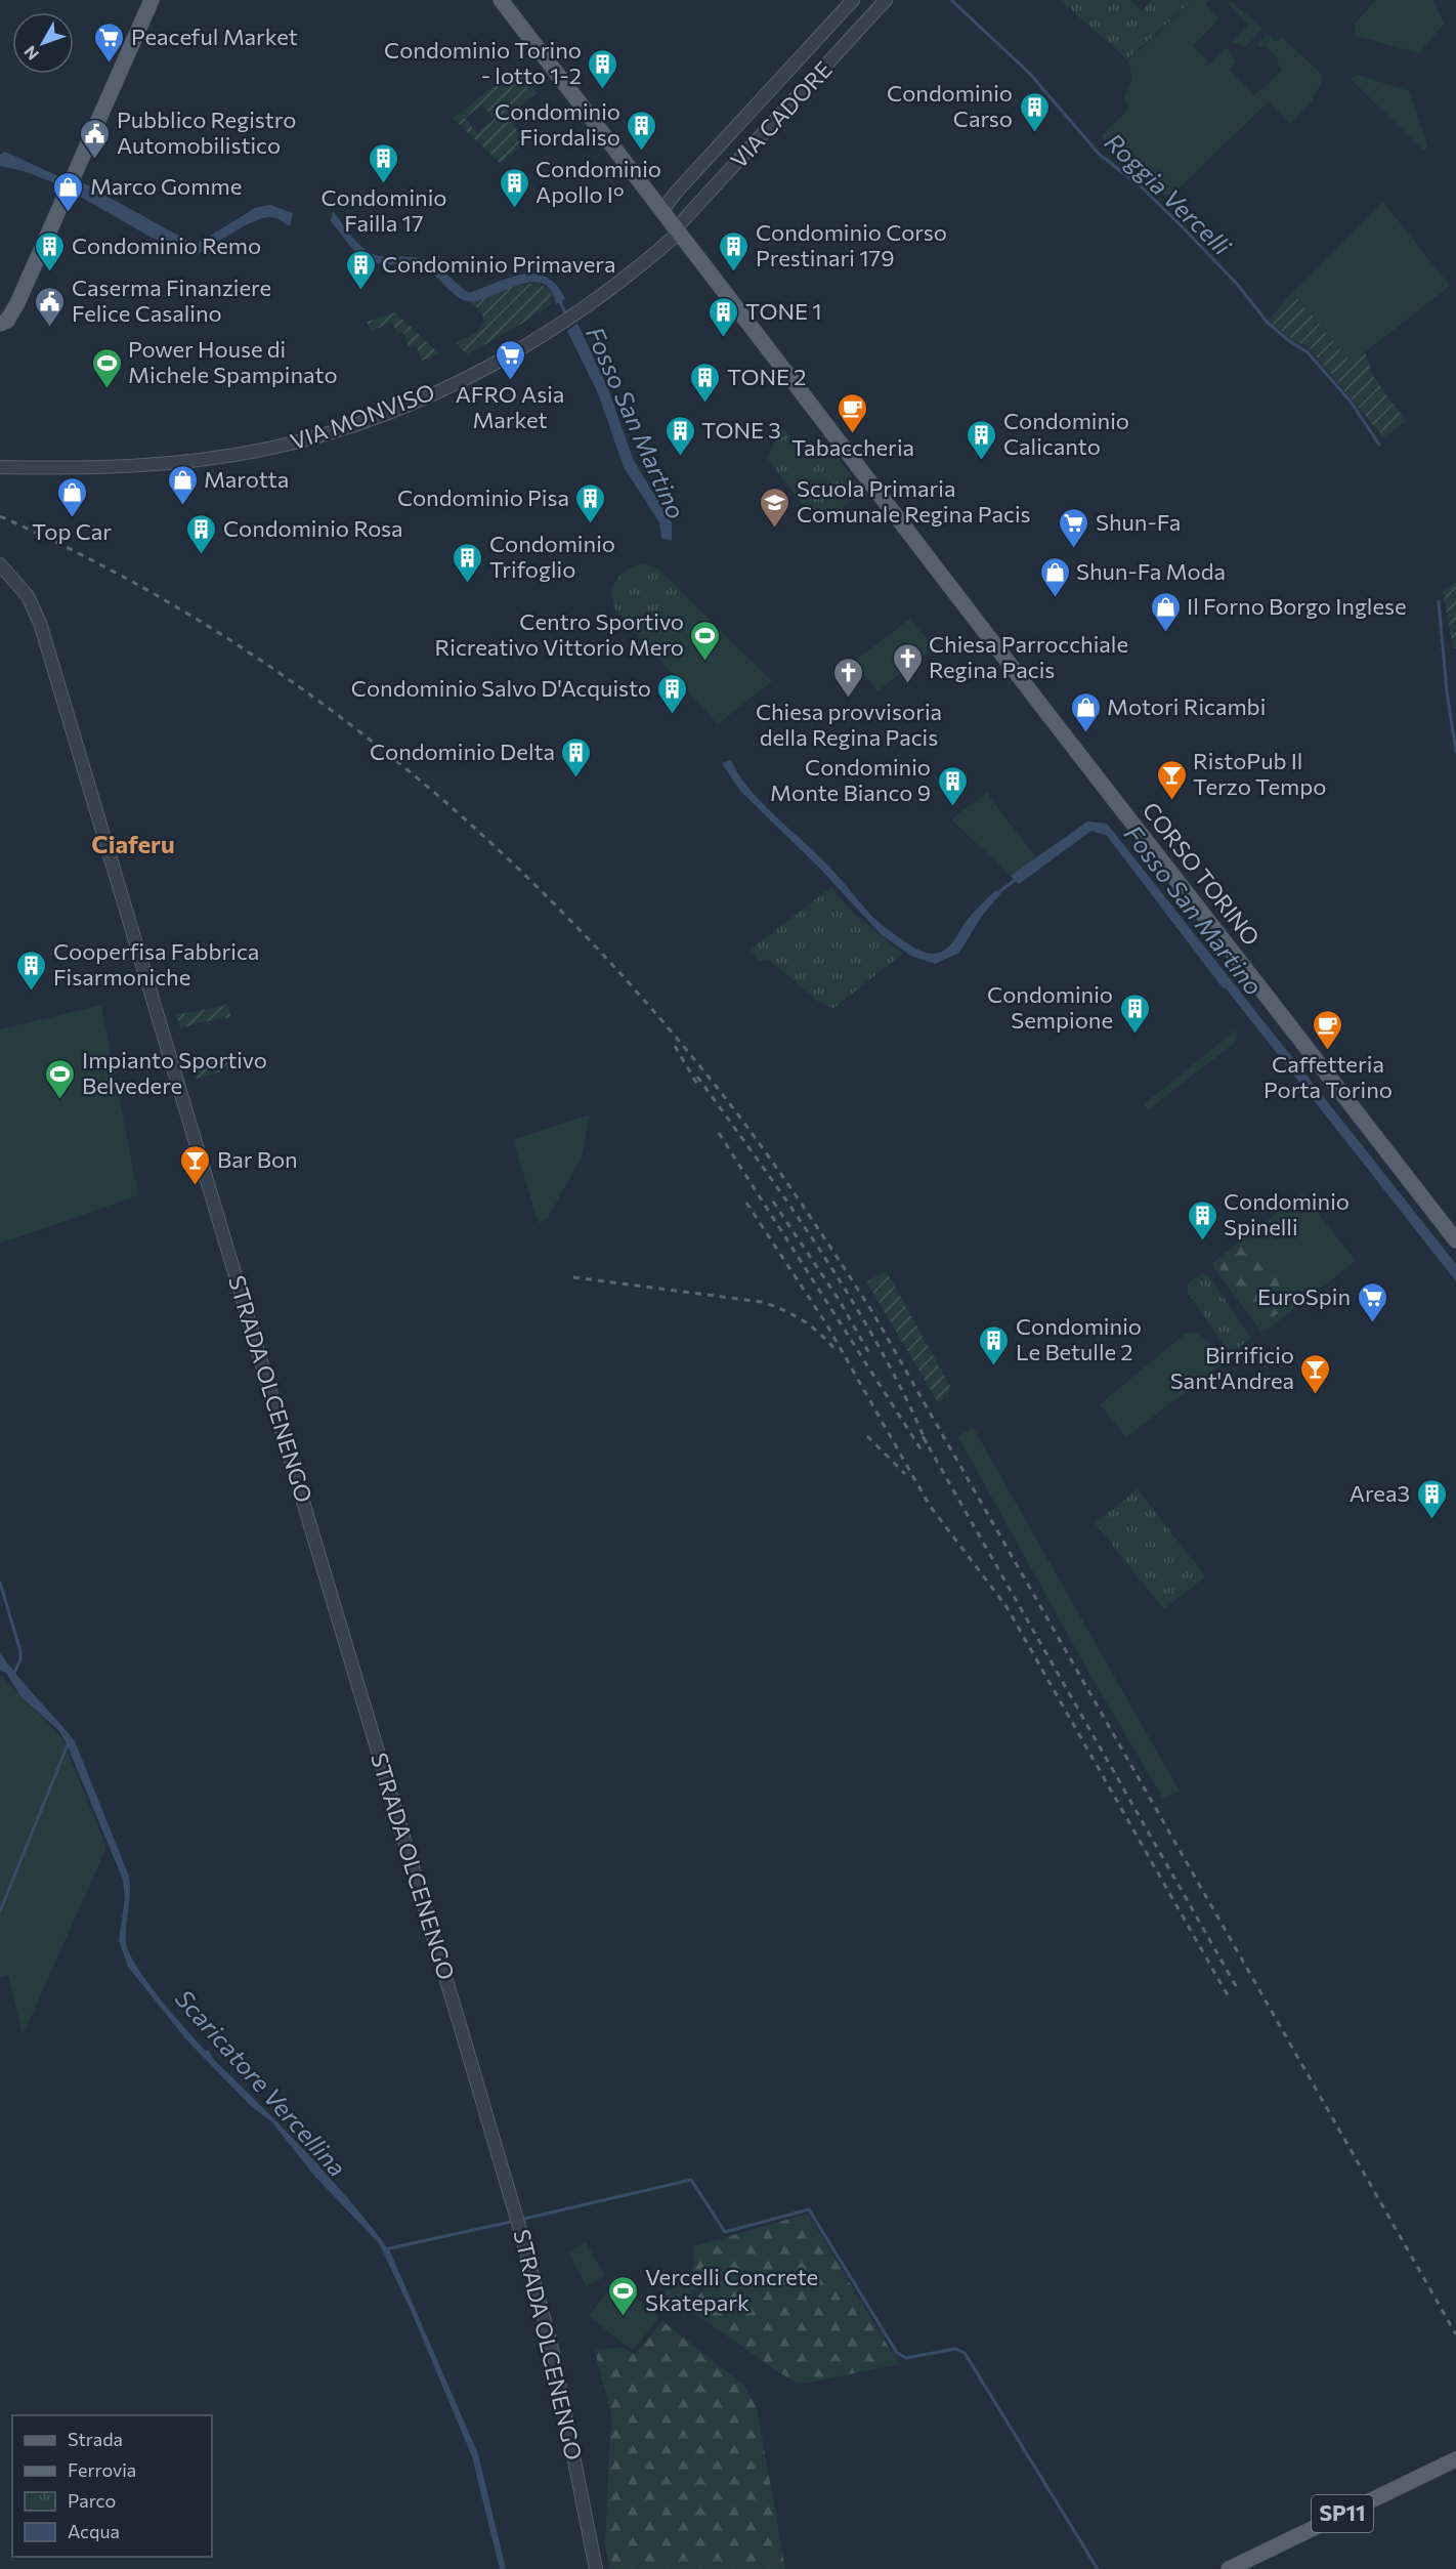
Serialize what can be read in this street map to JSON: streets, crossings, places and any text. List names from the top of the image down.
{
  "streets": {
    "main road": ["CORSO TORINO", "SP11"],
    "street": ["VIA CADORE", "VIA MONVISO", "STRADA OLCENENGO"]
  },
  "crossings": [
    ["VIA CADORE", "VIA MONVISO"],
    ["VIA CADORE", "CORSO TORINO"],
    ["VIA MONVISO", "CORSO TORINO"]
  ],
  "districts": ["Ciaferu"],
  "water": ["Roggia Vercelli", "Fosso San Martino", "Scaricatore Vercellina"],
  "places": {
    "supermarket": [
      "Peaceful Market",
      "AFRO Asia Market",
      "Shun-Fa",
      "EuroSpin"
    ],
    "building": [
      "Condominio Torino - lotto 1-2",
      "Condominio Carso",
      "Condominio Fiordaliso",
      "Condominio Failla 17",
      "Condominio Apollo I°",
      "Condominio Remo",
      "Condominio Corso Prestinari 179",
      "Condominio Primavera",
      "TONE 1",
      "TONE 2",
      "TONE 3",
      "Condominio Calicanto",
      "Condominio Pisa",
      "Condominio Rosa",
      "Condominio Trifoglio",
      "Condominio Salvo D'Acquisto",
      "Condominio Delta",
      "Condominio Monte Bianco 9",
      "Cooperfisa Fabbrica Fisarmoniche",
      "Condominio Sempione",
      "Condominio Spinelli",
      "Condominio Le Betulle 2",
      "Area3"
    ],
    "public building": ["Pubblico Registro Automobilistico", "Caserma Finanziere Felice Casalino"],
    "shop": [
      "Marco Gomme",
      "Marotta",
      "Top Car",
      "Shun-Fa Moda",
      "Il Forno Borgo Inglese",
      "Motori Ricambi"
    ],
    "sports": [
      "Power House di Michele Spampinato",
      "Centro Sportivo Ricreativo Vittorio Mero",
      "Impianto Sportivo Belvedere",
      "Vercelli Concrete Skatepark"
    ],
    "cafe": ["Tabaccheria", "Caffetteria Porta Torino"],
    "school or university": ["Scuola Primaria Comunale Regina Pacis"],
    "church": ["Chiesa Parrocchiale Regina Pacis", "Chiesa provvisoria della Regina Pacis"],
    "bar": ["RistoPub Il Terzo Tempo", "Bar Bon", "Birrificio Sant'Andrea"]
  },
  "legend": [
    "Strada",
    "Ferrovia",
    "Parco",
    "Acqua"
  ],
  "north": "bottom left"
}
